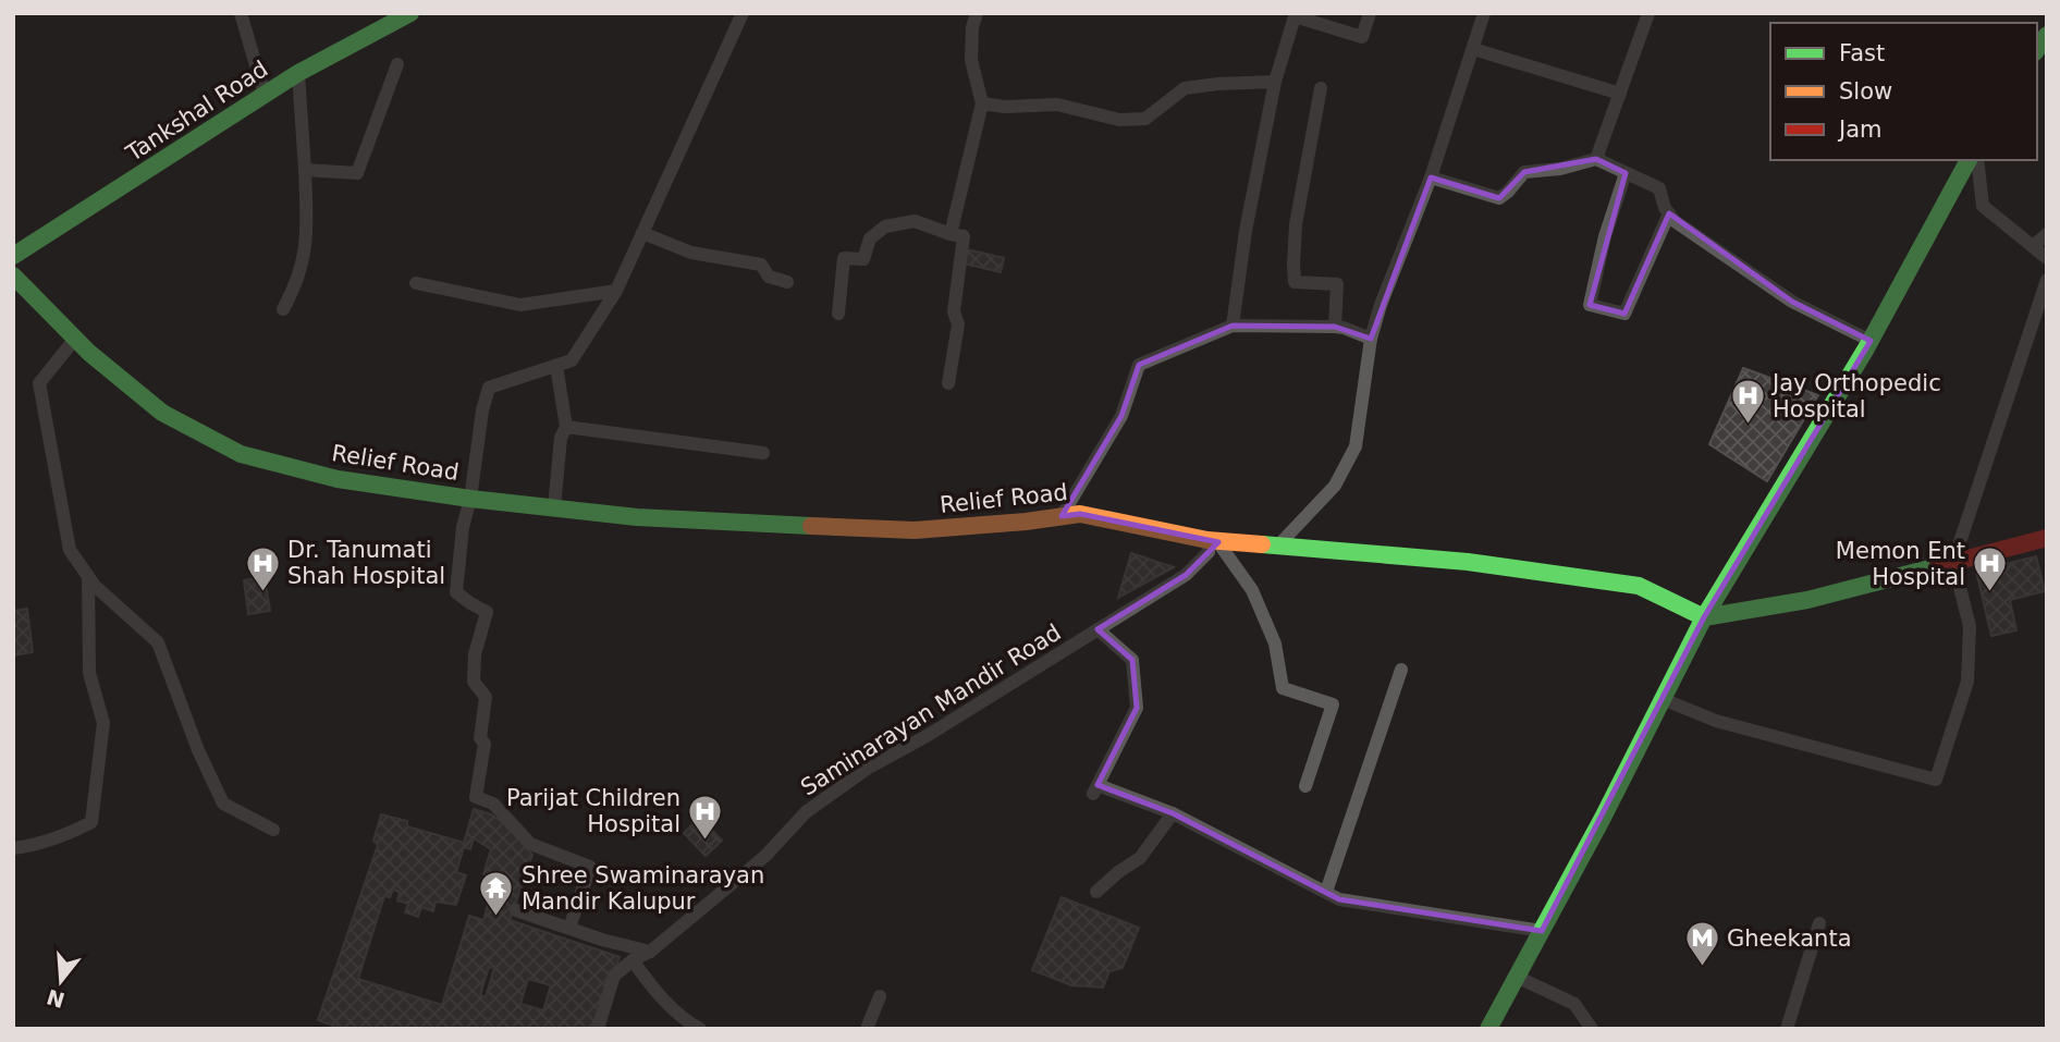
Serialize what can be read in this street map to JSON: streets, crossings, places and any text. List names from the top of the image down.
{
  "streets": {
    "main road": ["Tankshal Road", "Relief Road"],
    "street": ["Saminarayan Mandir Road"]
  },
  "crossings": [
    ["Relief Road", "Saminarayan Mandir Road"]
  ],
  "places": {
    "hospital": [
      "Jay Orthopedic Hospital",
      "Dr. Tanumati Shah Hospital",
      "Memon Ent Hospital",
      "Parijat Children Hospital"
    ],
    "temple": ["Shree Swaminarayan Mandir Kalupur"],
    "metro station": ["Gheekanta"]
  },
  "legend": ["Fast", "Slow", "Jam"],
  "north": "bottom"
}
